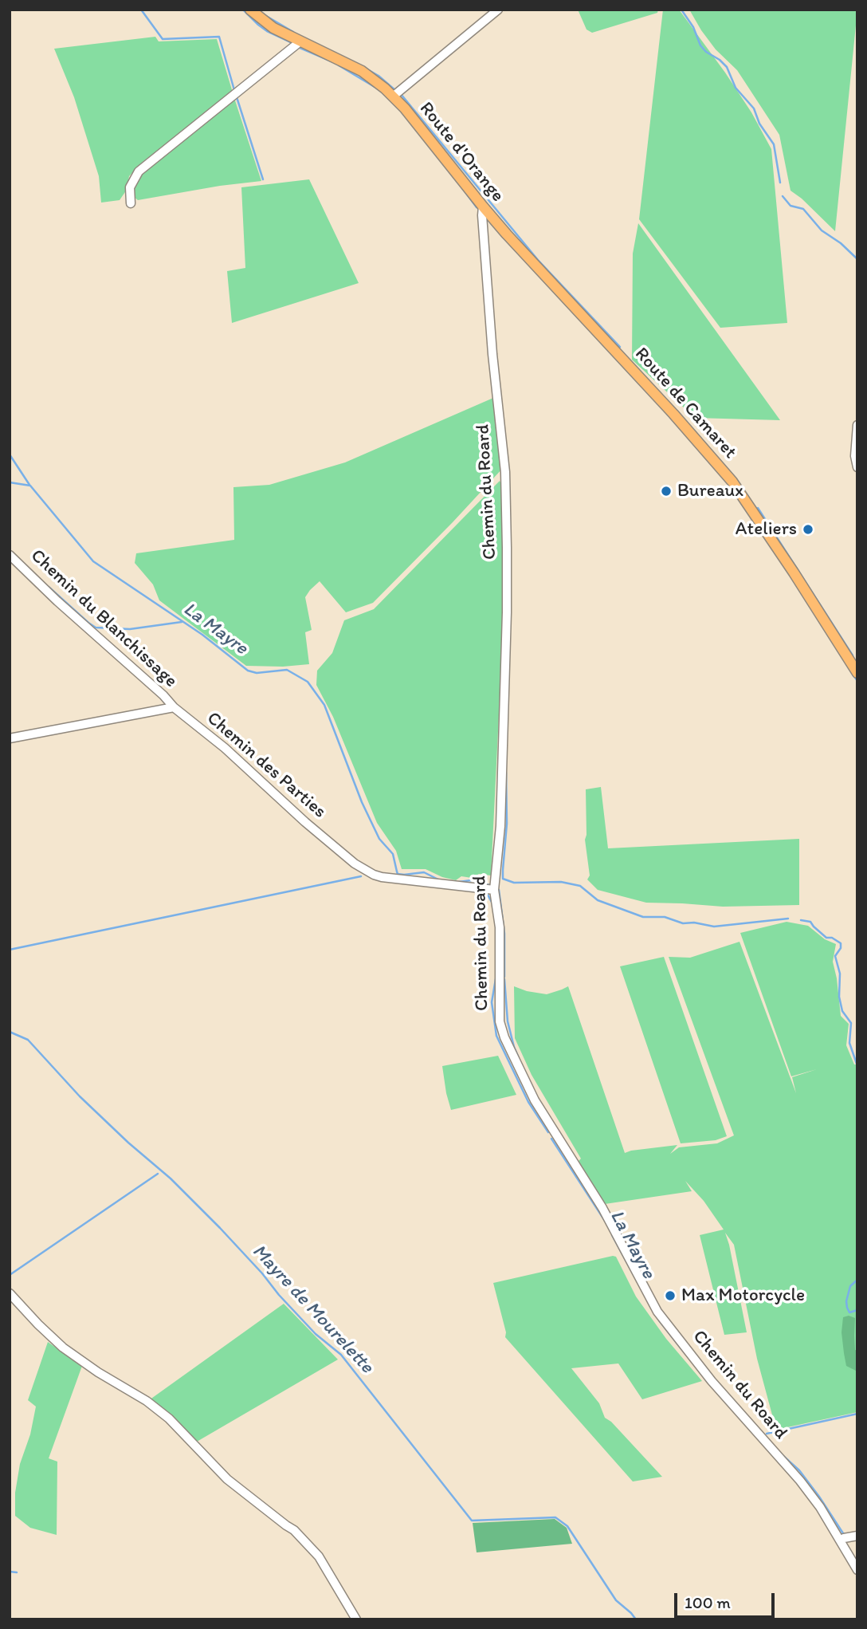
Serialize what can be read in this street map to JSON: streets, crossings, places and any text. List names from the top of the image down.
{
  "streets": {
    "main road": ["Route d'Orange", "Route de Camaret"],
    "street": ["Chemin du Roard", "Chemin du Blanchissage", "Chemin des Parties"]
  },
  "crossings": [
    ["Route d'Orange", "Route de Camaret"],
    ["Route d'Orange", "Chemin du Roard"],
    ["Chemin du Roard", "Chemin des Parties"],
    ["Chemin du Blanchissage", "Chemin des Parties"]
  ],
  "water": ["La Mayre", "Mayre de Mourelette"],
  "places": ["Bureaux", "Ateliers", "Max Motorcycle"],
  "scale_bar": "100 m"
}
